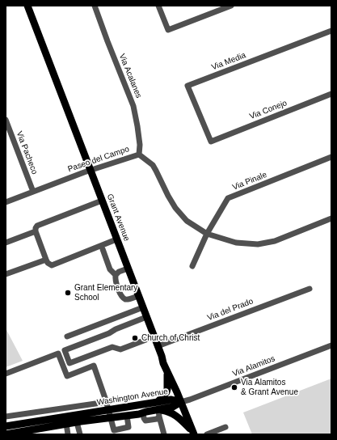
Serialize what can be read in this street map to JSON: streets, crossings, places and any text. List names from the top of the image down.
{
  "streets": {
    "main road": ["Grant Avenue", "Washington Avenue"],
    "street": [
      "Via Media",
      "Via Acalanes",
      "Via Conejo",
      "Via Pacheco",
      "Paseo del Campo",
      "Via Pinale",
      "Via del Prado",
      "Via Alamitos"
    ]
  },
  "crossings": [
    ["Via Media", "Via Conejo"],
    ["Via Acalanes", "Paseo del Campo"],
    ["Via Pacheco", "Paseo del Campo"],
    ["Paseo del Campo", "Via Pinale"],
    ["Paseo del Campo", "Grant Avenue"],
    ["Grant Avenue", "Via del Prado"],
    ["Grant Avenue", "Via Alamitos"],
    ["Grant Avenue", "Washington Avenue"],
    ["Via Alamitos", "Washington Avenue"]
  ],
  "places": ["Grant Elementary School", "Church of Christ", "Via Alamitos & Grant Avenue"]
}
